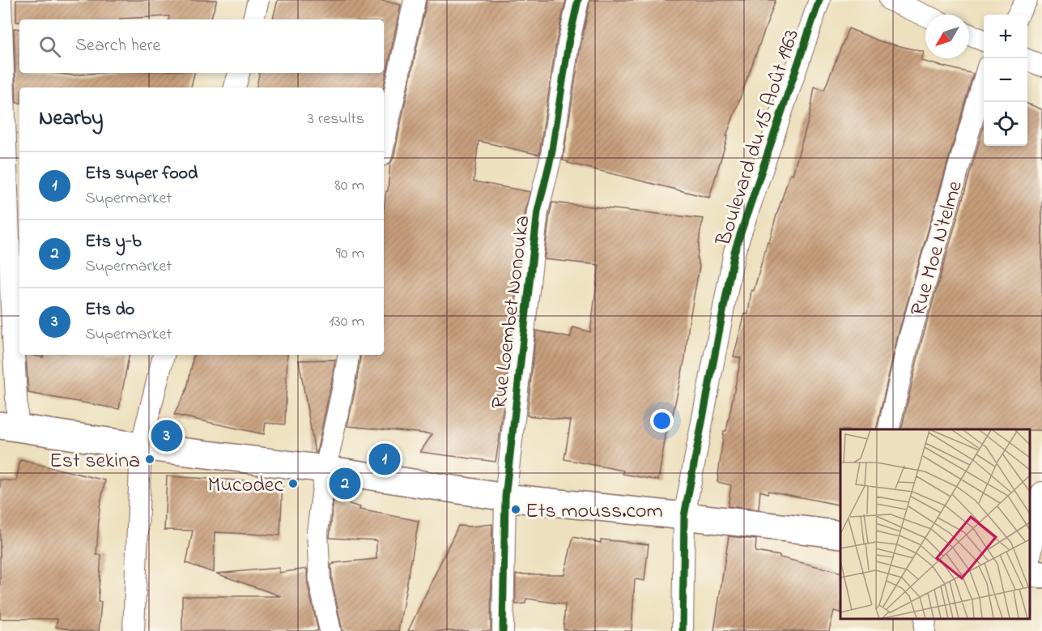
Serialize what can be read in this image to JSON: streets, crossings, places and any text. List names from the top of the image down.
{
  "streets": {
    "street": ["Boulevard du 15 Août 1963", "Rue Moe N'telme", "Rue Loembet Nonouka"]
  },
  "places": ["Est sekina", "Mucodec", "Ets mouss.com"],
  "north": "bottom left",
  "page": {
    "map_buttons": ["+", "−"],
    "search": "Search here",
    "heading": ["Nearby", "3 results"],
    "list": [
      {
        "mark": "1",
        "name": "Ets super food",
        "note": "Supermarket",
        "value": "80 m"
      },
      {
        "mark": "2",
        "name": "Ets y-b",
        "note": "Supermarket",
        "value": "90 m"
      },
      {
        "mark": "3",
        "name": "Ets do",
        "note": "Supermarket",
        "value": "130 m"
      }
    ],
    "pins": ["3", "1", "2"]
  }
}
